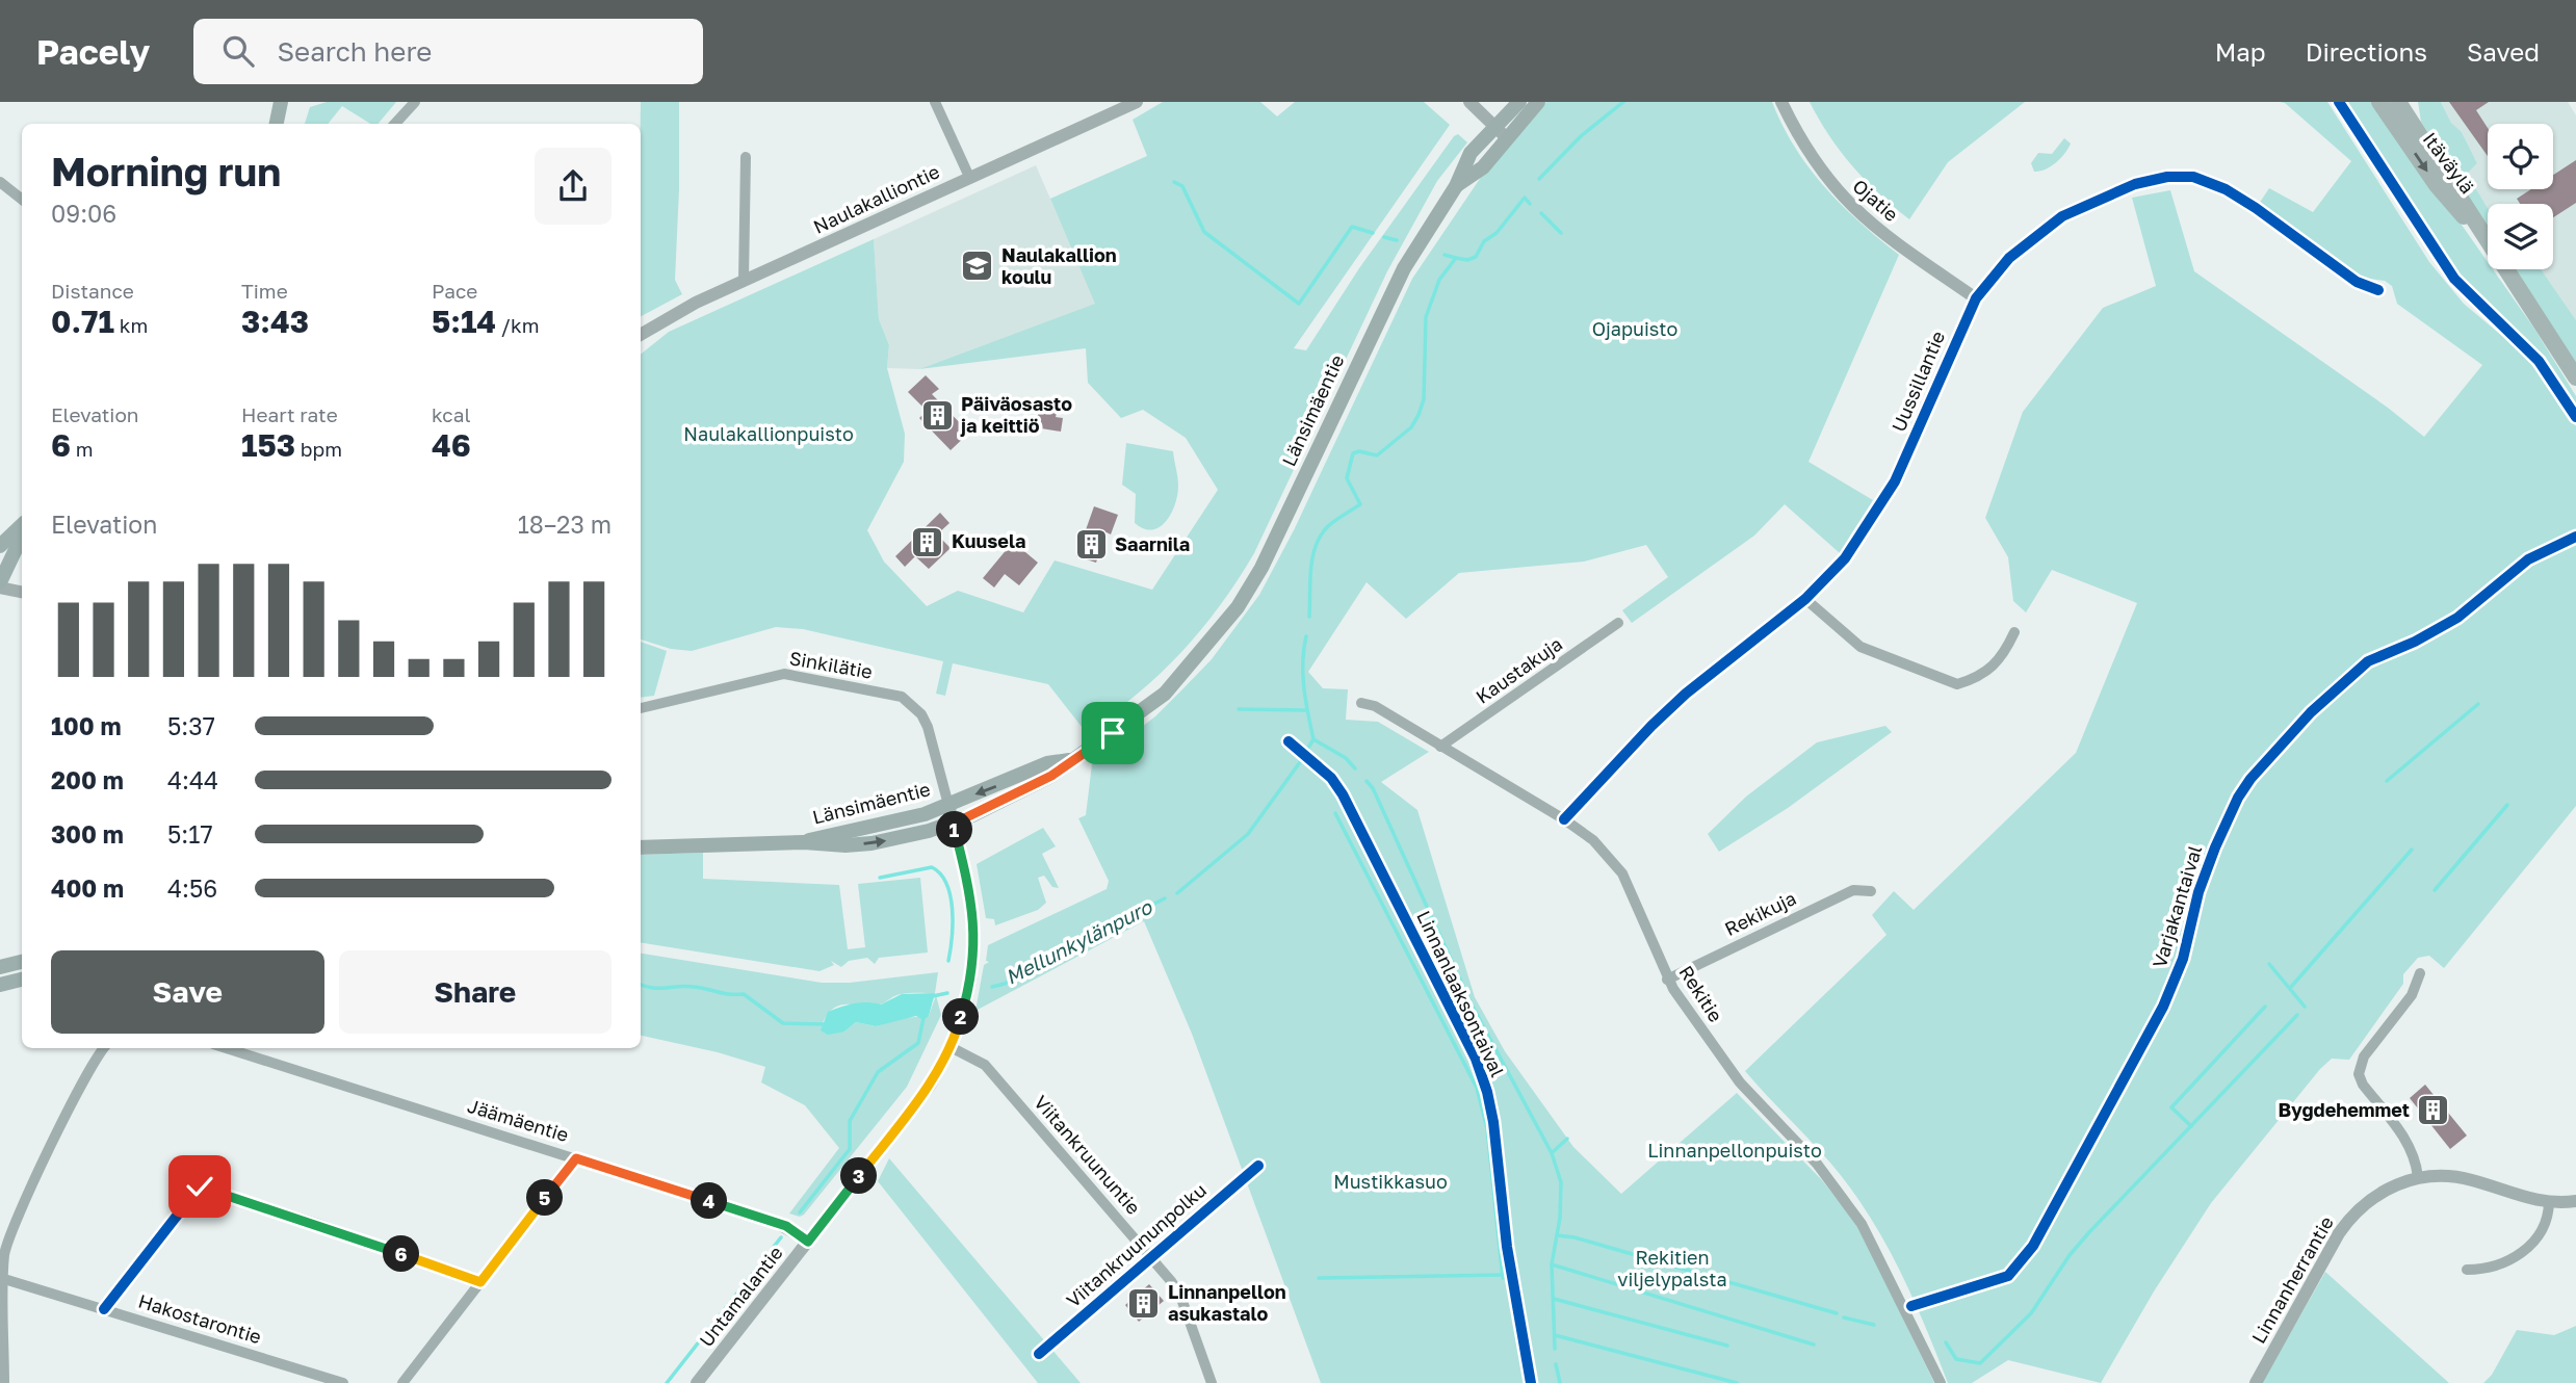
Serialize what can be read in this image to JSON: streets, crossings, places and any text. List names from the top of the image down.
{
  "streets": {
    "main road": ["Itäväylä", "Länsimäentie"],
    "street": [
      "Naulakalliontie",
      "Ojatie",
      "Uussillantie",
      "Sinkilätie",
      "Kaustakuja",
      "Rekikuja",
      "Rekitie",
      "Jäämäentie",
      "Viitankruununtie",
      "Linnanherrantie",
      "Untamalantie",
      "Hakostarontie"
    ],
    "cycle path": ["Varjakantaival", "Linnanlaaksontaival", "Viitankruununpolku"]
  },
  "crossings": [
    ["Ojatie", "Uussillantie"],
    ["Uussillantie", "Rekitie"],
    ["Länsimäentie", "Sinkilätie"],
    ["Länsimäentie", "Untamalantie"],
    ["Sinkilätie", "Untamalantie"],
    ["Kaustakuja", "Rekitie"],
    ["Rekikuja", "Rekitie"],
    ["Jäämäentie", "Untamalantie"],
    ["Viitankruununtie", "Untamalantie"]
  ],
  "water": ["Mellunkylänpuro"],
  "parks": [
    "Ojapuisto",
    "Naulakallionpuisto",
    "Linnanpellonpuisto",
    "Mustikkasuo",
    "Rekitien viljelypalsta"
  ],
  "places": {
    "school or university": ["Naulakallion koulu"],
    "building": [
      "Päiväosasto ja keittiö",
      "Kuusela",
      "Saarnila",
      "Bygdehemmet",
      "Linnanpellon asukastalo"
    ]
  },
  "page": {
    "header": "Pacely",
    "search": "Search here",
    "nav": ["Map", "Directions", "Saved"],
    "heading": ["Morning run", "09:06"],
    "stats": [
      ["Distance", "0.71 km"],
      ["Time", "3:43"],
      ["Pace", "5:14 /km"],
      ["Elevation", "6 m"],
      ["Heart rate", "153 bpm"],
      ["kcal", "46"]
    ],
    "chart": ["Elevation", "18–23 m"],
    "list": [
      {
        "name": "100 m",
        "note": "5:37"
      },
      {
        "name": "200 m",
        "note": "4:44"
      },
      {
        "name": "300 m",
        "note": "5:17"
      },
      {
        "name": "400 m",
        "note": "4:56"
      }
    ],
    "pins": [
      "1",
      "2",
      "3",
      "5",
      "4",
      "6"
    ],
    "buttons": ["Save", "Share"]
  }
}
